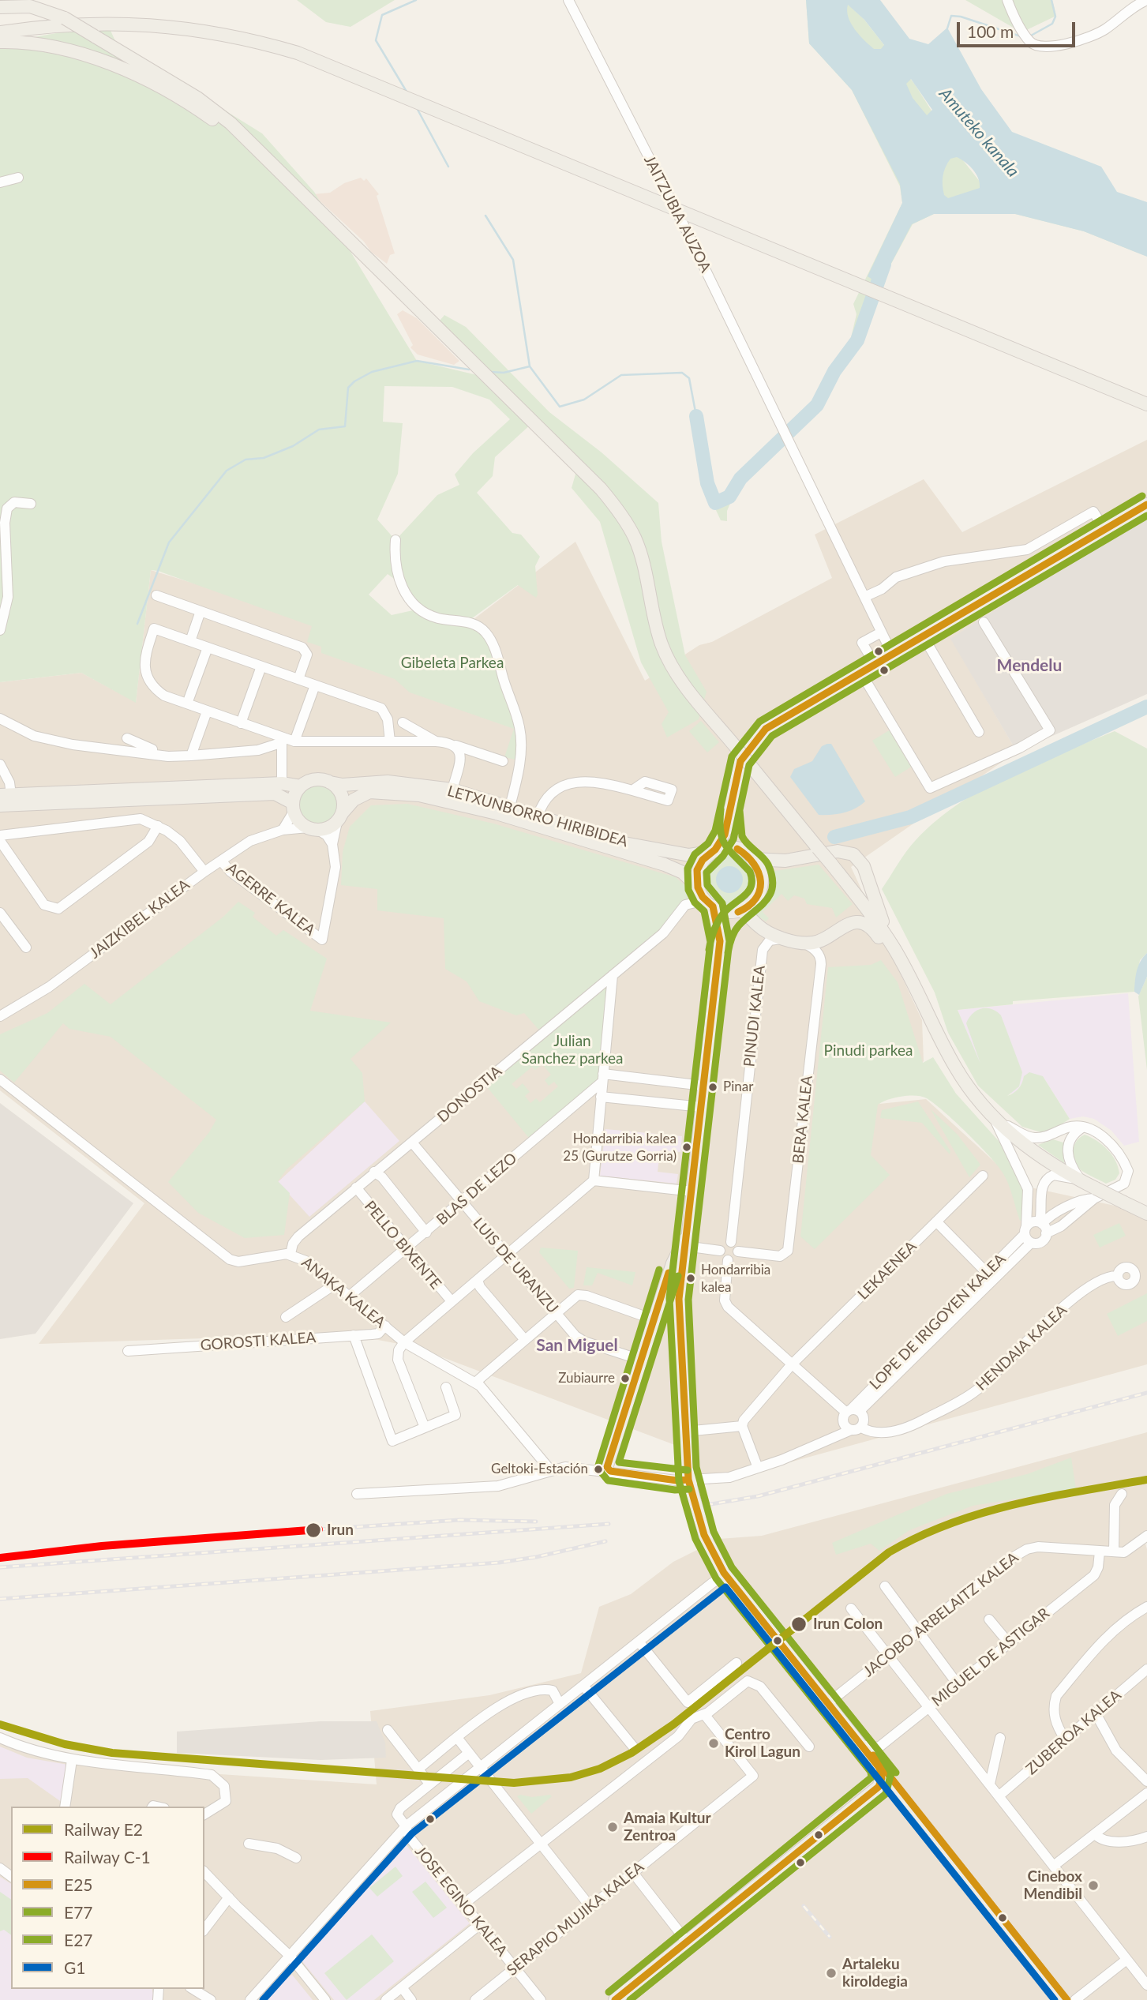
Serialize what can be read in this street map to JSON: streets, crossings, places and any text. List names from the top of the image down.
{
  "streets": {
    "main road": ["LETXUNBORRO HIRIBIDEA"],
    "street": [
      "JAITZUBIA AUZOA",
      "AGERRE KALEA",
      "JAIZKIBEL KALEA",
      "PINUDI KALEA",
      "DONOSTIA",
      "BERA KALEA",
      "BLAS DE LEZO",
      "PELLO BIXENTE",
      "LUIS DE URANZU",
      "LEKAENEA",
      "ANAKA KALEA",
      "LOPE DE IRIGOYEN KALEA",
      "GOROSTI KALEA",
      "HENDAIA KALEA",
      "JACOBO ARBELAITZ KALEA",
      "MIGUEL DE ASTIGAR",
      "ZUBEROA KALEA",
      "JOSE EGINO KALEA",
      "SERAPIO MUJIKA KALEA"
    ]
  },
  "crossings": [
    ["LETXUNBORRO HIRIBIDEA", "AGERRE KALEA"],
    ["LETXUNBORRO HIRIBIDEA", "JAIZKIBEL KALEA"],
    ["LETXUNBORRO HIRIBIDEA", "DONOSTIA"],
    ["AGERRE KALEA", "JAIZKIBEL KALEA"],
    ["PINUDI KALEA", "BERA KALEA"],
    ["DONOSTIA", "PELLO BIXENTE"],
    ["DONOSTIA", "LUIS DE URANZU"],
    ["DONOSTIA", "ANAKA KALEA"],
    ["BLAS DE LEZO", "PELLO BIXENTE"],
    ["BLAS DE LEZO", "LUIS DE URANZU"],
    ["BLAS DE LEZO", "ANAKA KALEA"],
    ["ANAKA KALEA", "GOROSTI KALEA"],
    ["JACOBO ARBELAITZ KALEA", "MIGUEL DE ASTIGAR"],
    ["JOSE EGINO KALEA", "SERAPIO MUJIKA KALEA"]
  ],
  "districts": ["Mendelu", "San Miguel"],
  "water": ["Amuteko kanala"],
  "parks": ["Gibeleta Parkea", "Julian Sanchez parkea", "Pinudi parkea"],
  "places": [
    "Pinar",
    "Hondarribia kalea 25 (Gurutze Gorria)",
    "Hondarribia kalea",
    "Zubiaurre",
    "Geltoki-Estación",
    "Irun",
    "Irun Colon",
    "Centro Kirol Lagun",
    "Amaia Kultur Zentroa",
    "Cinebox Mendibil",
    "Artaleku kiroldegia"
  ],
  "lines": [
    "transit line E27",
    "transit line E25",
    "transit line E77",
    "rail line E2",
    "rail line C-1",
    "transit line G1"
  ],
  "legend": [
    "Railway E2",
    "Railway C-1",
    "E25",
    "E77",
    "E27",
    "G1"
  ],
  "scale_bar": "100 m"
}
